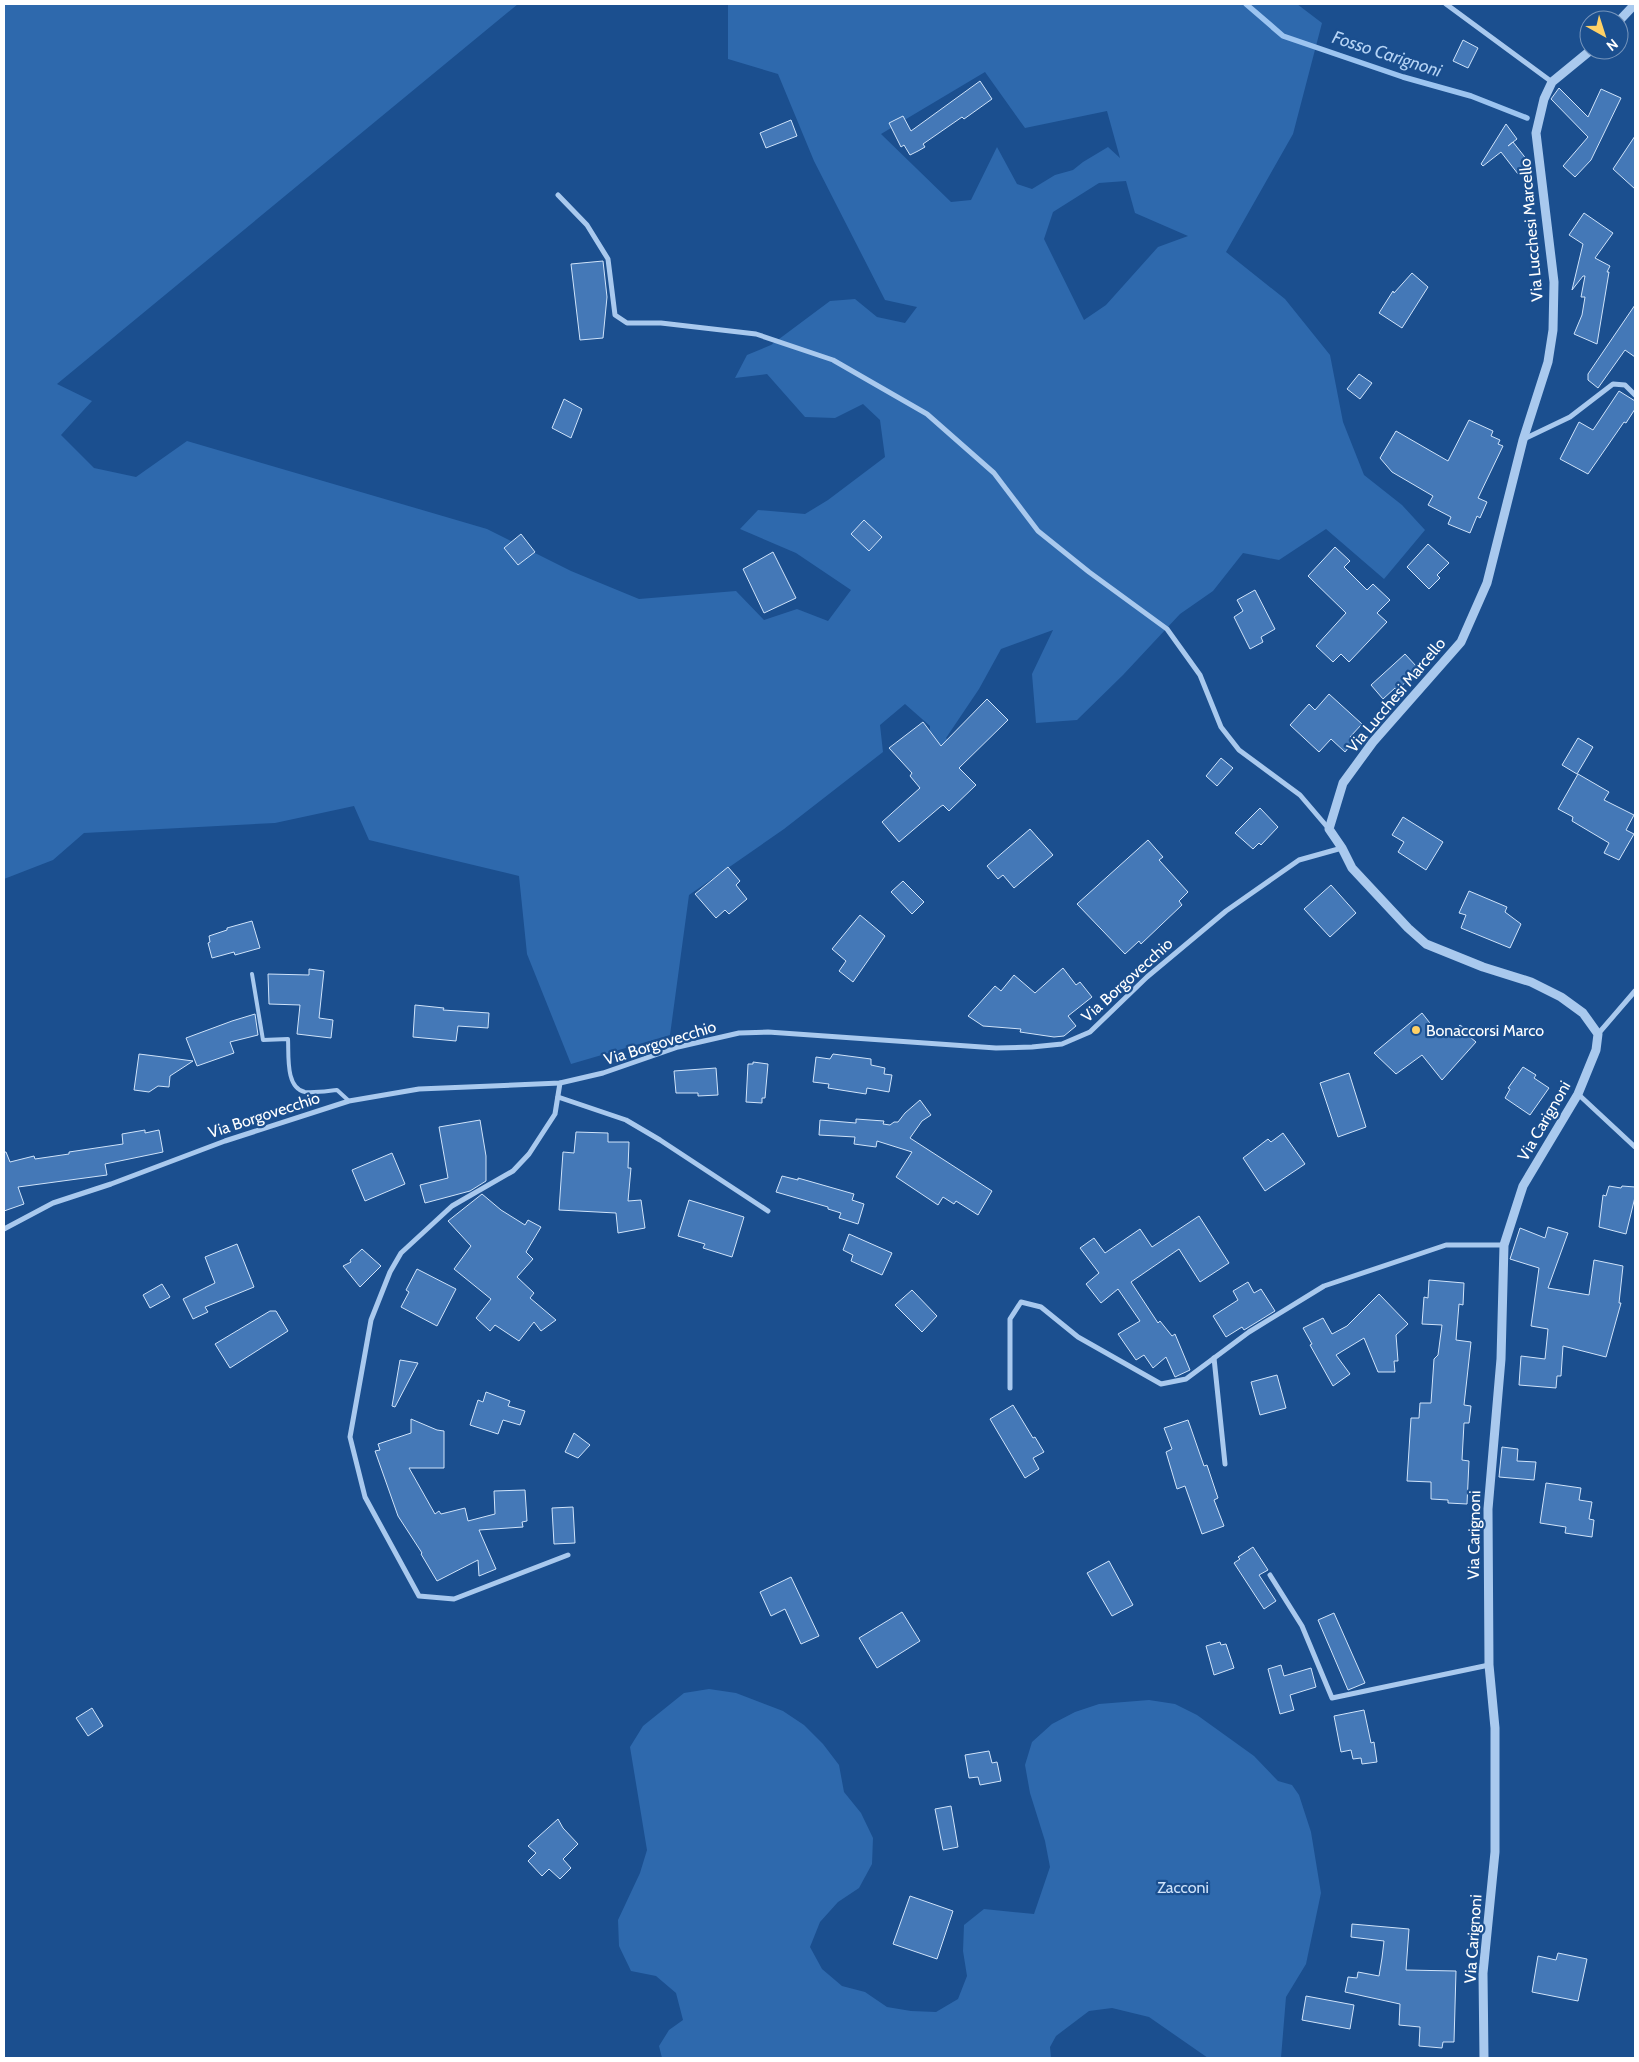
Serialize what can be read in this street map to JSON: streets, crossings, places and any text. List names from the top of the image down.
{
  "streets": {
    "street": ["Via Lucchesi Marcello", "Via Borgovecchio", "Via Carignoni"]
  },
  "water": ["Fosso Carignoni"],
  "parks": ["Zacconi"],
  "places": ["Bonaccorsi Marco"],
  "north": "bottom right"
}
